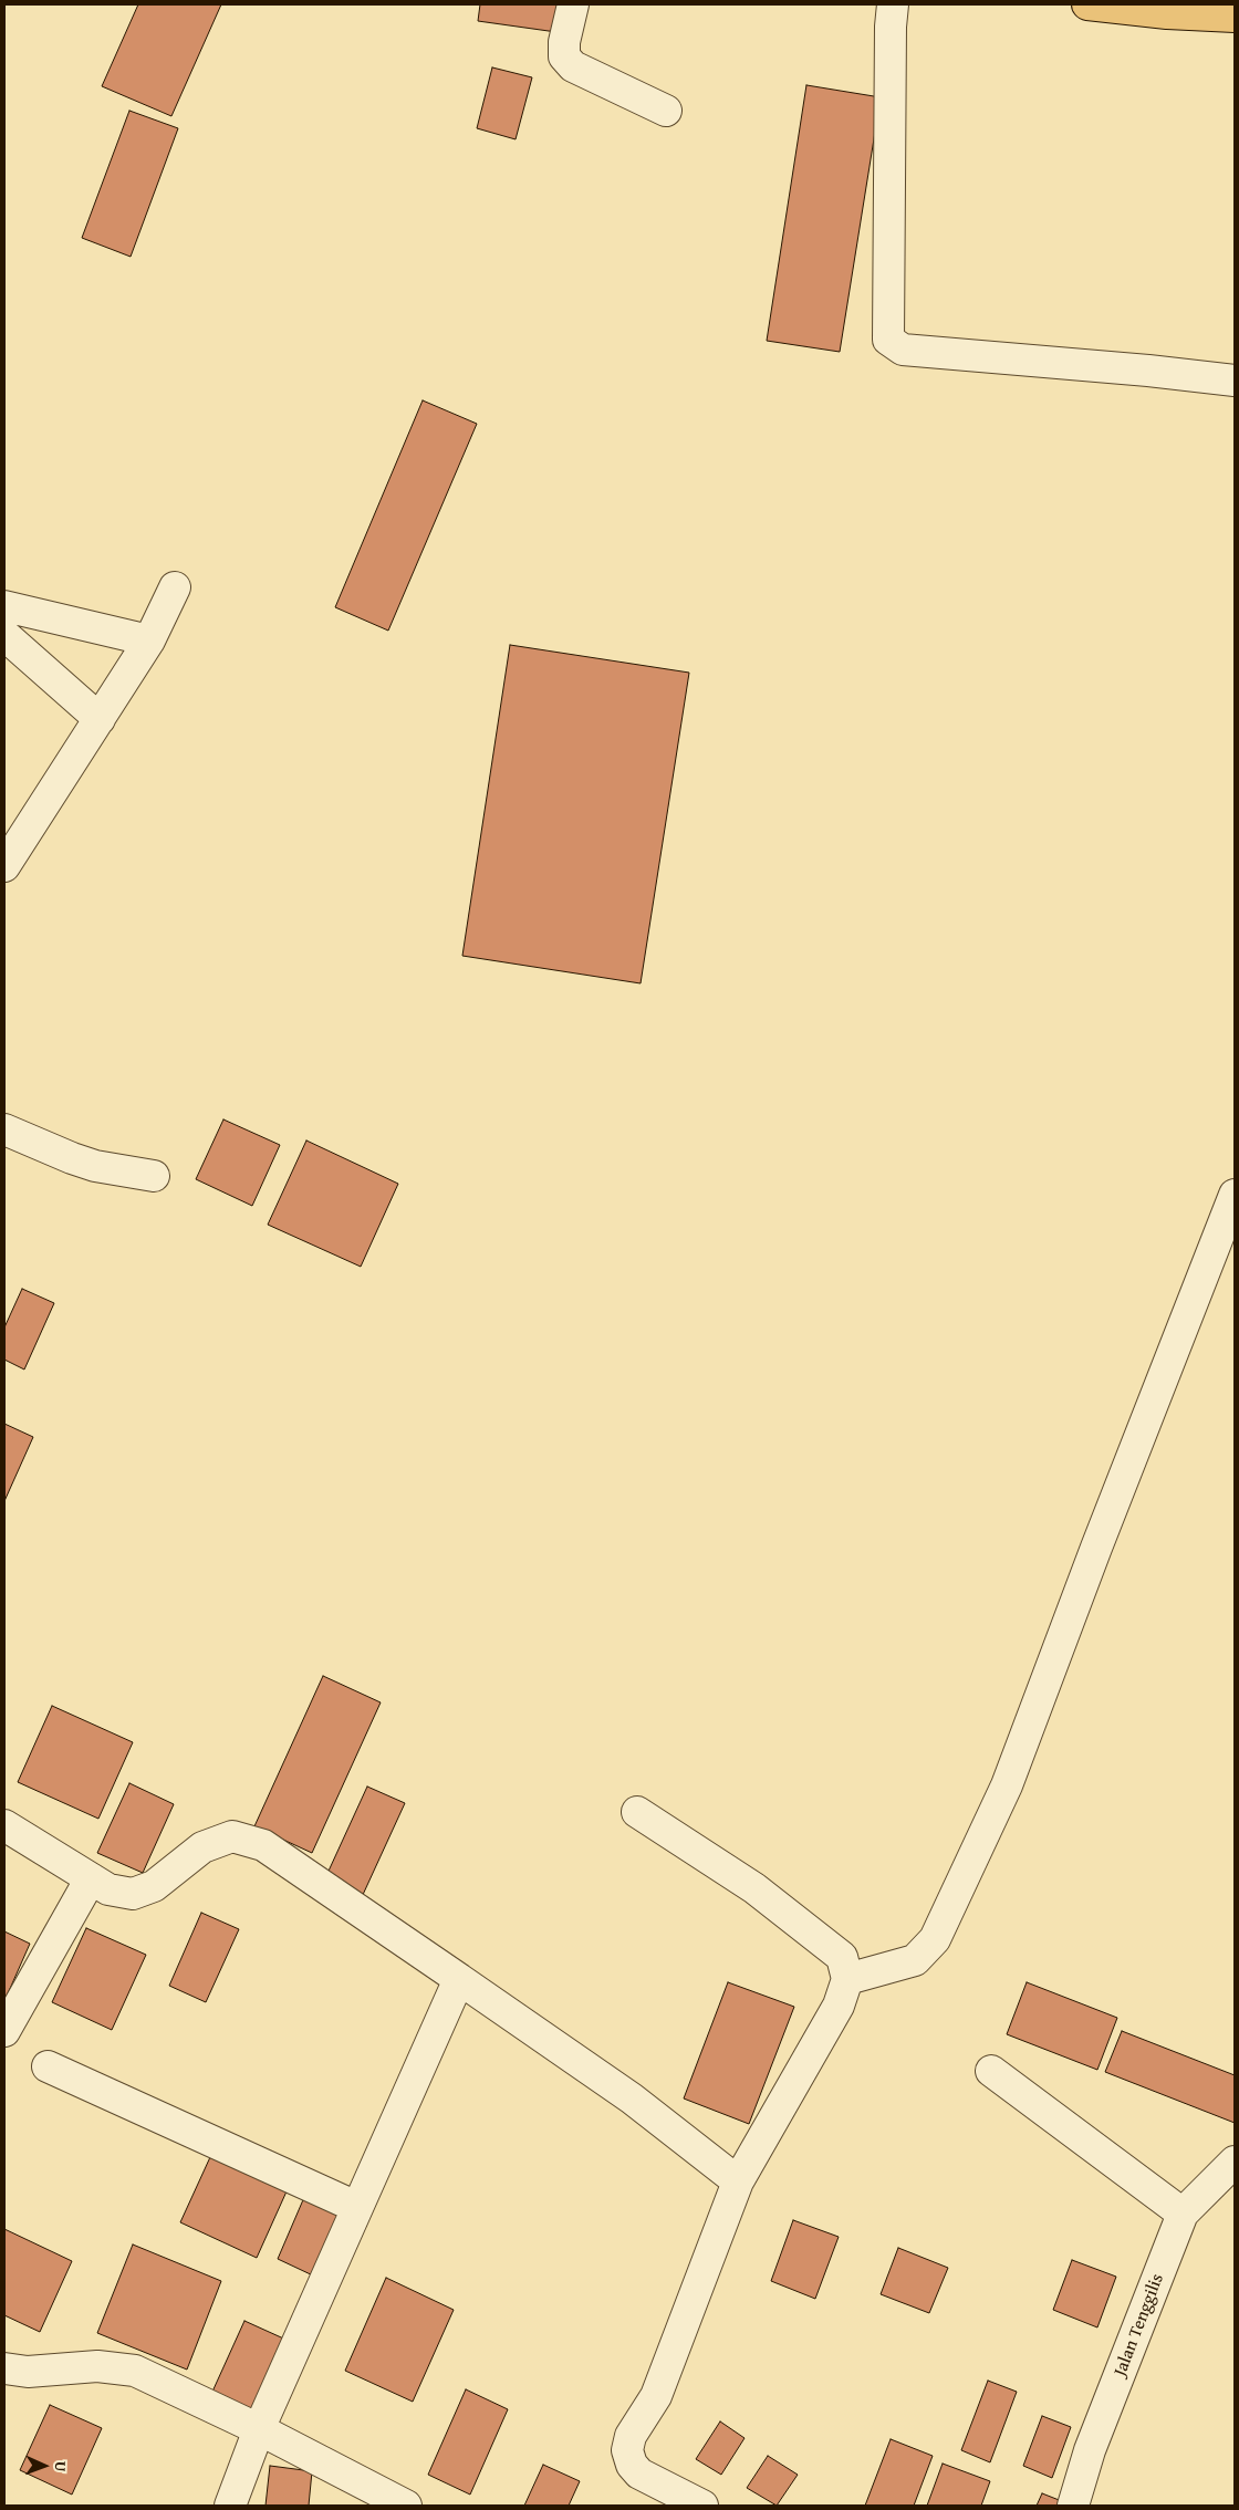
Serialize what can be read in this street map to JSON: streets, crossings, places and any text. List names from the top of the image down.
{
  "streets": {
    "street": ["Jalan Tenggilis"]
  },
  "north": "right"
}
